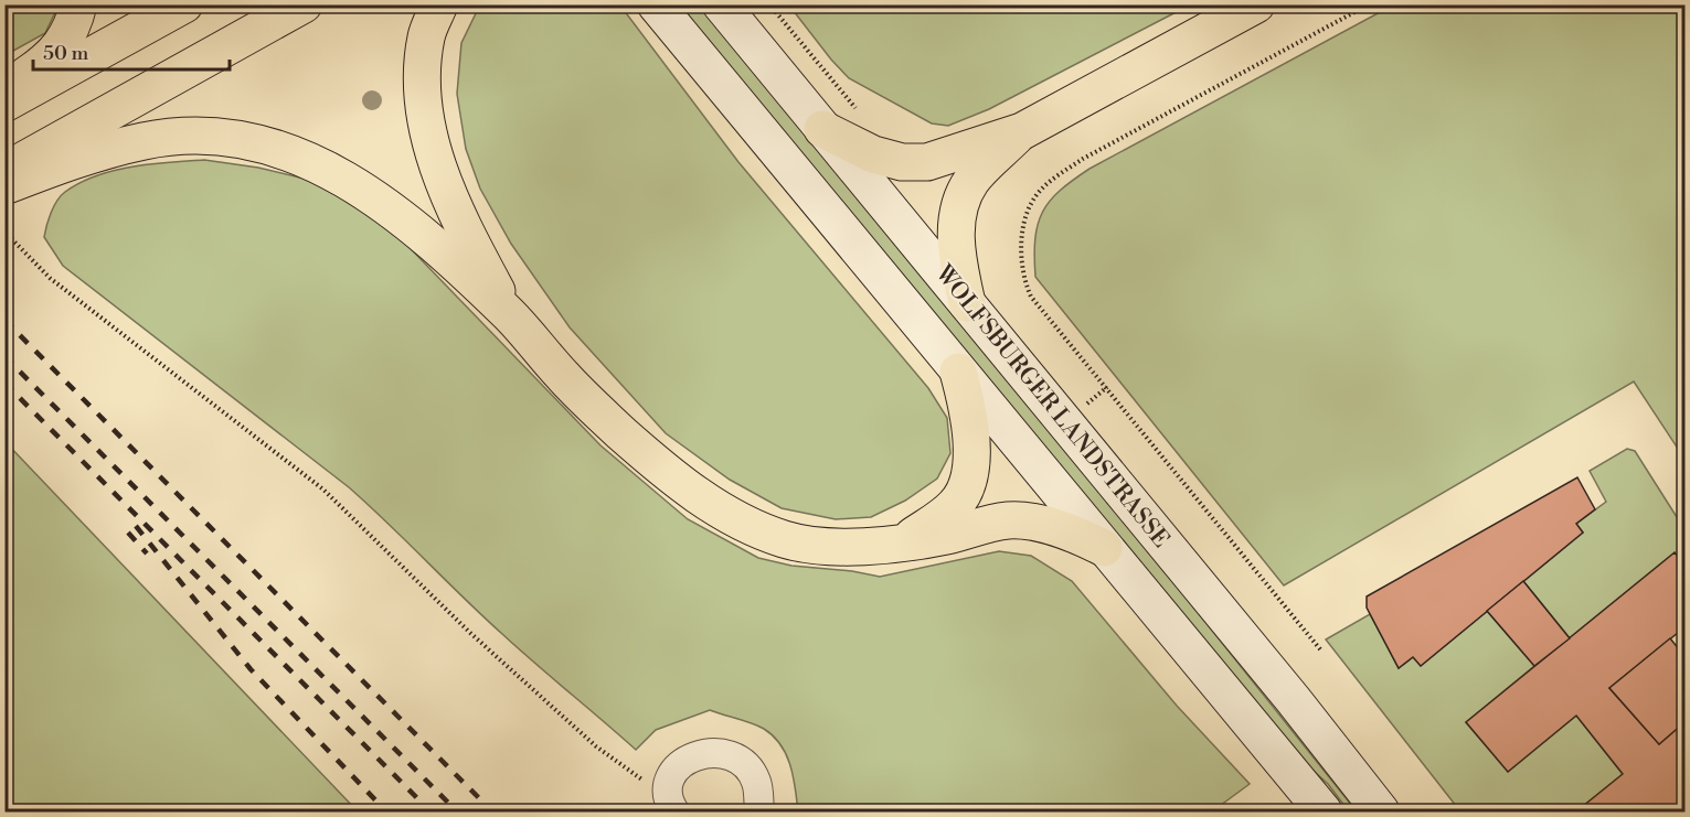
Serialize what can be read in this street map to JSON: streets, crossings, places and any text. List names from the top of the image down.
{
  "streets": {
    "main road": ["WOLFSBURGER LANDSTRASSE"]
  },
  "scale_bar": "50 m"
}
